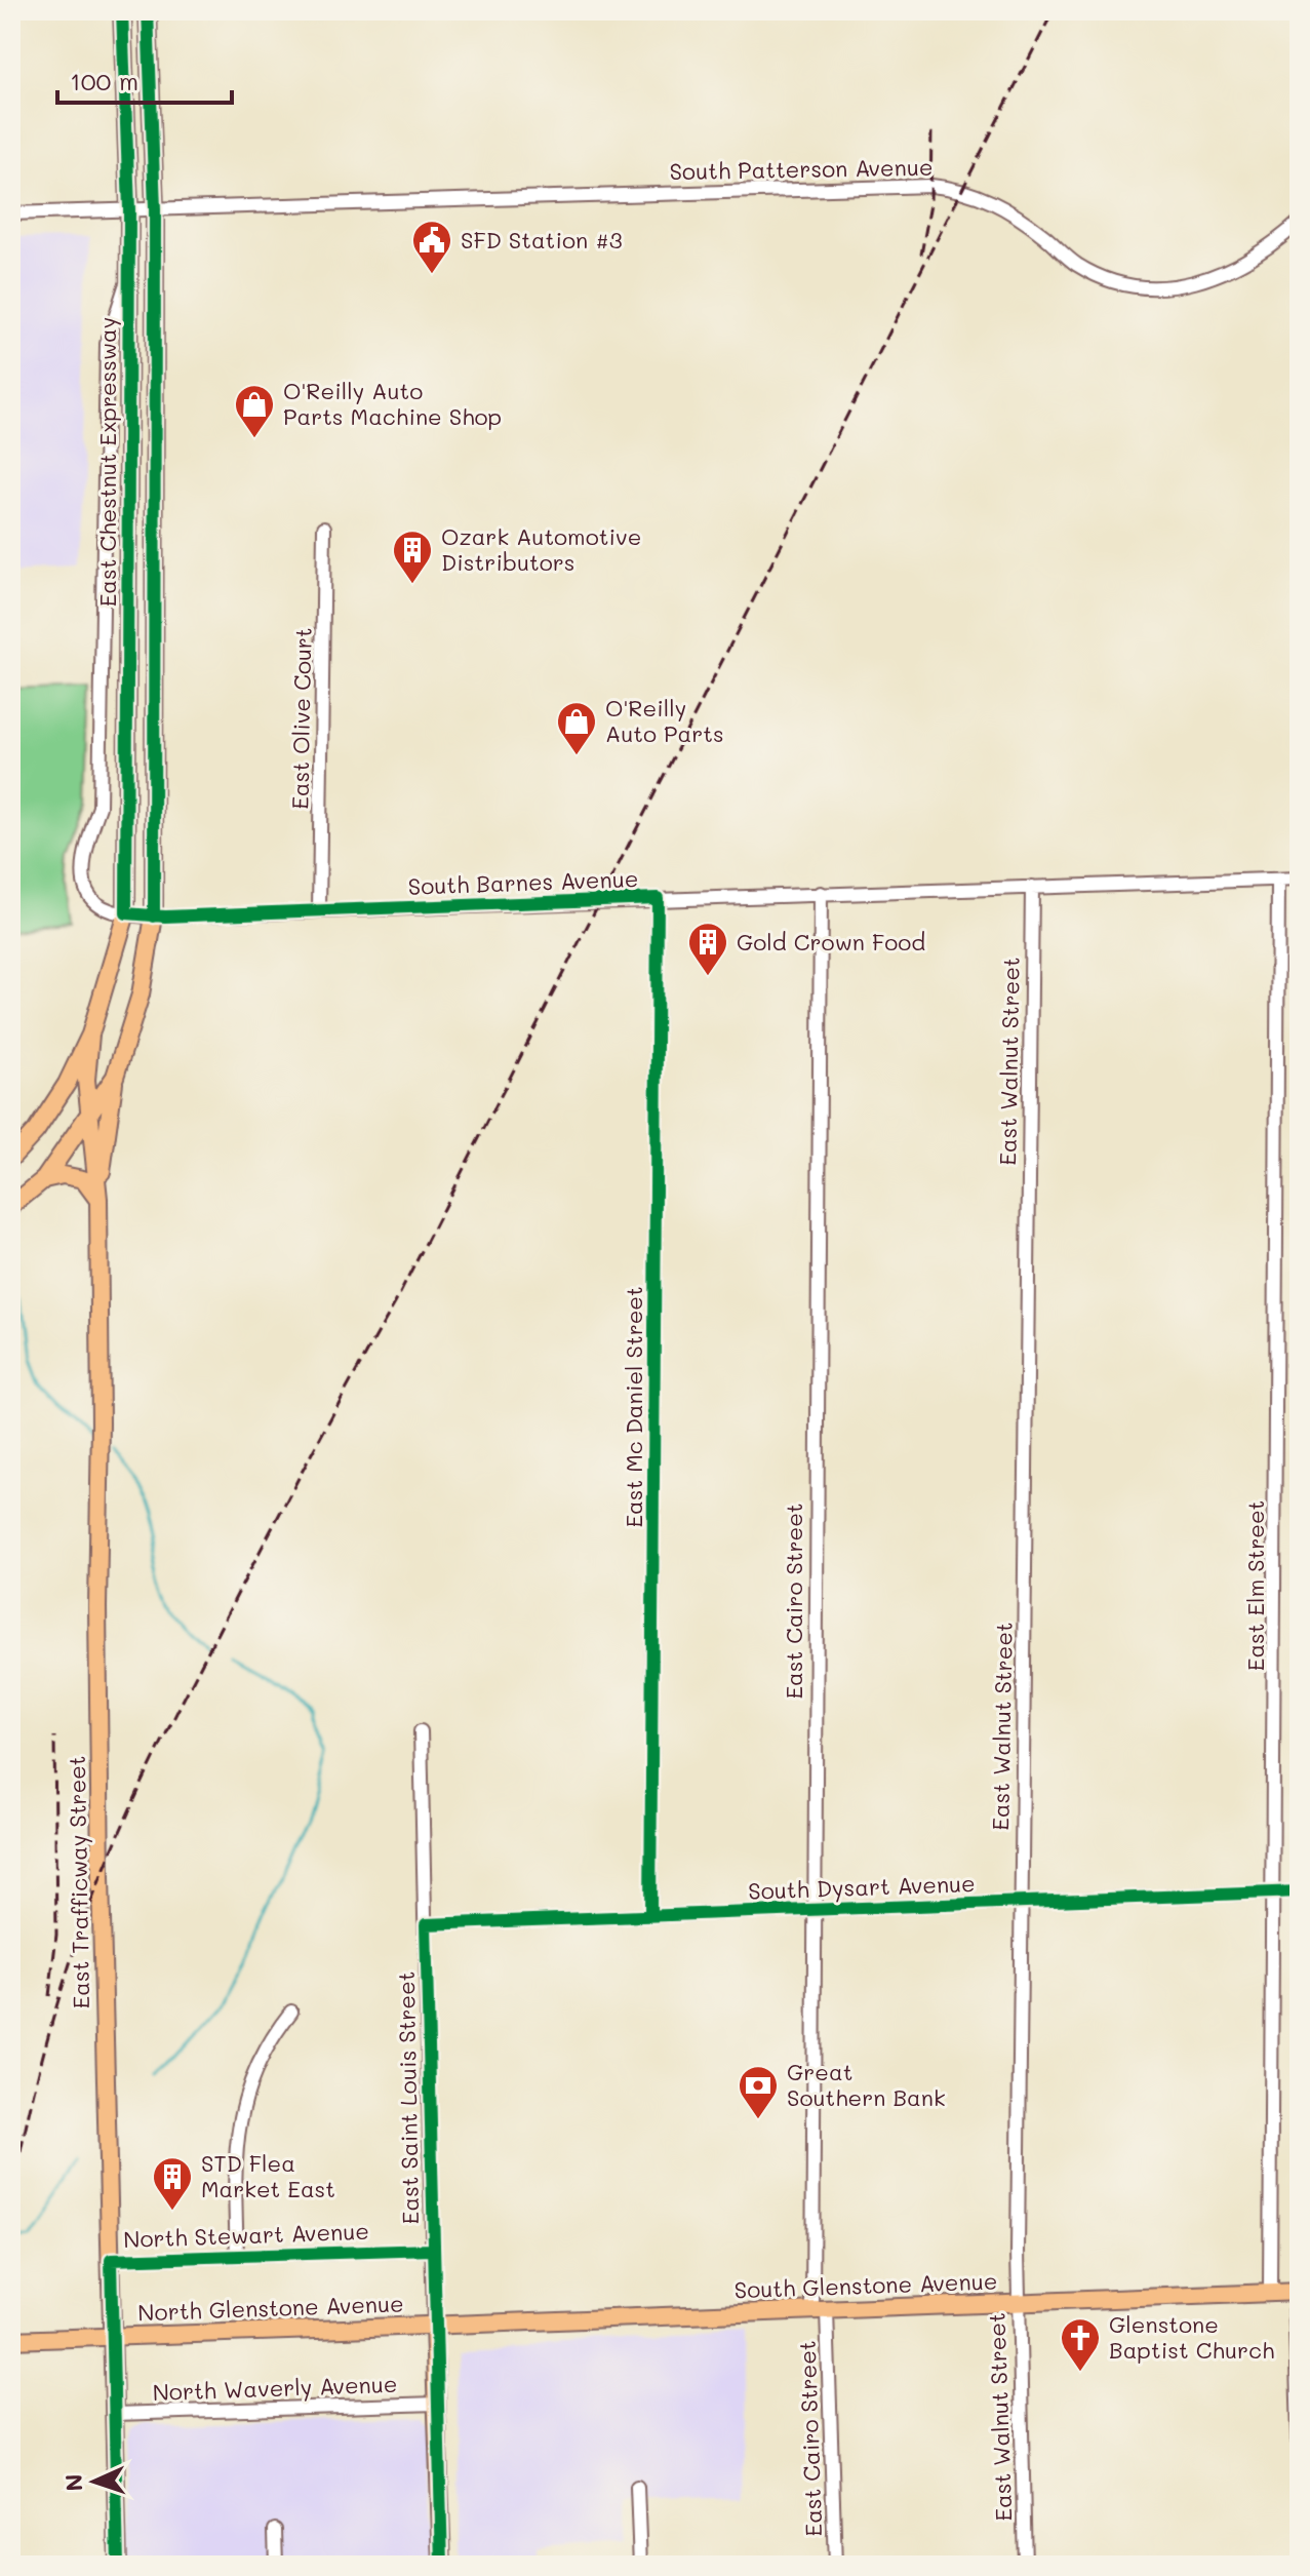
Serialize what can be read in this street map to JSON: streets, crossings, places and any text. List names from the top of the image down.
{
  "streets": {
    "main road": [
      "East Chestnut Expressway",
      "East Trafficway Street",
      "East Saint Louis Street",
      "South Glenstone Avenue",
      "North Glenstone Avenue"
    ],
    "street": [
      "South Patterson Avenue",
      "East Olive Court",
      "South Barnes Avenue",
      "East Walnut Street",
      "East Mc Daniel Street",
      "East Elm Street",
      "East Cairo Street",
      "South Dysart Avenue",
      "North Stewart Avenue",
      "North Waverly Avenue"
    ]
  },
  "crossings": [
    ["South Patterson Avenue", "East Chestnut Expressway"],
    ["East Chestnut Expressway", "South Barnes Avenue"],
    ["East Chestnut Expressway", "East Trafficway Street"],
    ["East Olive Court", "South Barnes Avenue"],
    ["South Barnes Avenue", "East Walnut Street"],
    ["South Barnes Avenue", "East Mc Daniel Street"],
    ["South Barnes Avenue", "East Elm Street"],
    ["South Barnes Avenue", "East Cairo Street"],
    ["East Walnut Street", "South Dysart Avenue"],
    ["East Walnut Street", "South Glenstone Avenue"],
    ["East Mc Daniel Street", "South Dysart Avenue"],
    ["East Elm Street", "South Dysart Avenue"],
    ["East Elm Street", "South Glenstone Avenue"],
    ["East Cairo Street", "South Dysart Avenue"],
    ["East Cairo Street", "South Glenstone Avenue"],
    ["East Trafficway Street", "North Stewart Avenue"],
    ["East Trafficway Street", "North Waverly Avenue"],
    ["South Dysart Avenue", "East Saint Louis Street"],
    ["East Saint Louis Street", "North Stewart Avenue"],
    ["East Saint Louis Street", "South Glenstone Avenue"],
    ["East Saint Louis Street", "North Glenstone Avenue"],
    ["East Saint Louis Street", "North Waverly Avenue"],
    ["South Glenstone Avenue", "North Glenstone Avenue"]
  ],
  "places": {
    "public building": ["SFD Station #3"],
    "shop": ["O'Reilly Auto Parts Machine Shop", "O'Reilly Auto Parts"],
    "building": ["Ozark Automotive Distributors", "Gold Crown Food", "STD Flea Market East"],
    "bank": ["Great Southern Bank"],
    "church": ["Glenstone Baptist Church"]
  },
  "scale_bar": "100 m",
  "north": "left"
}
